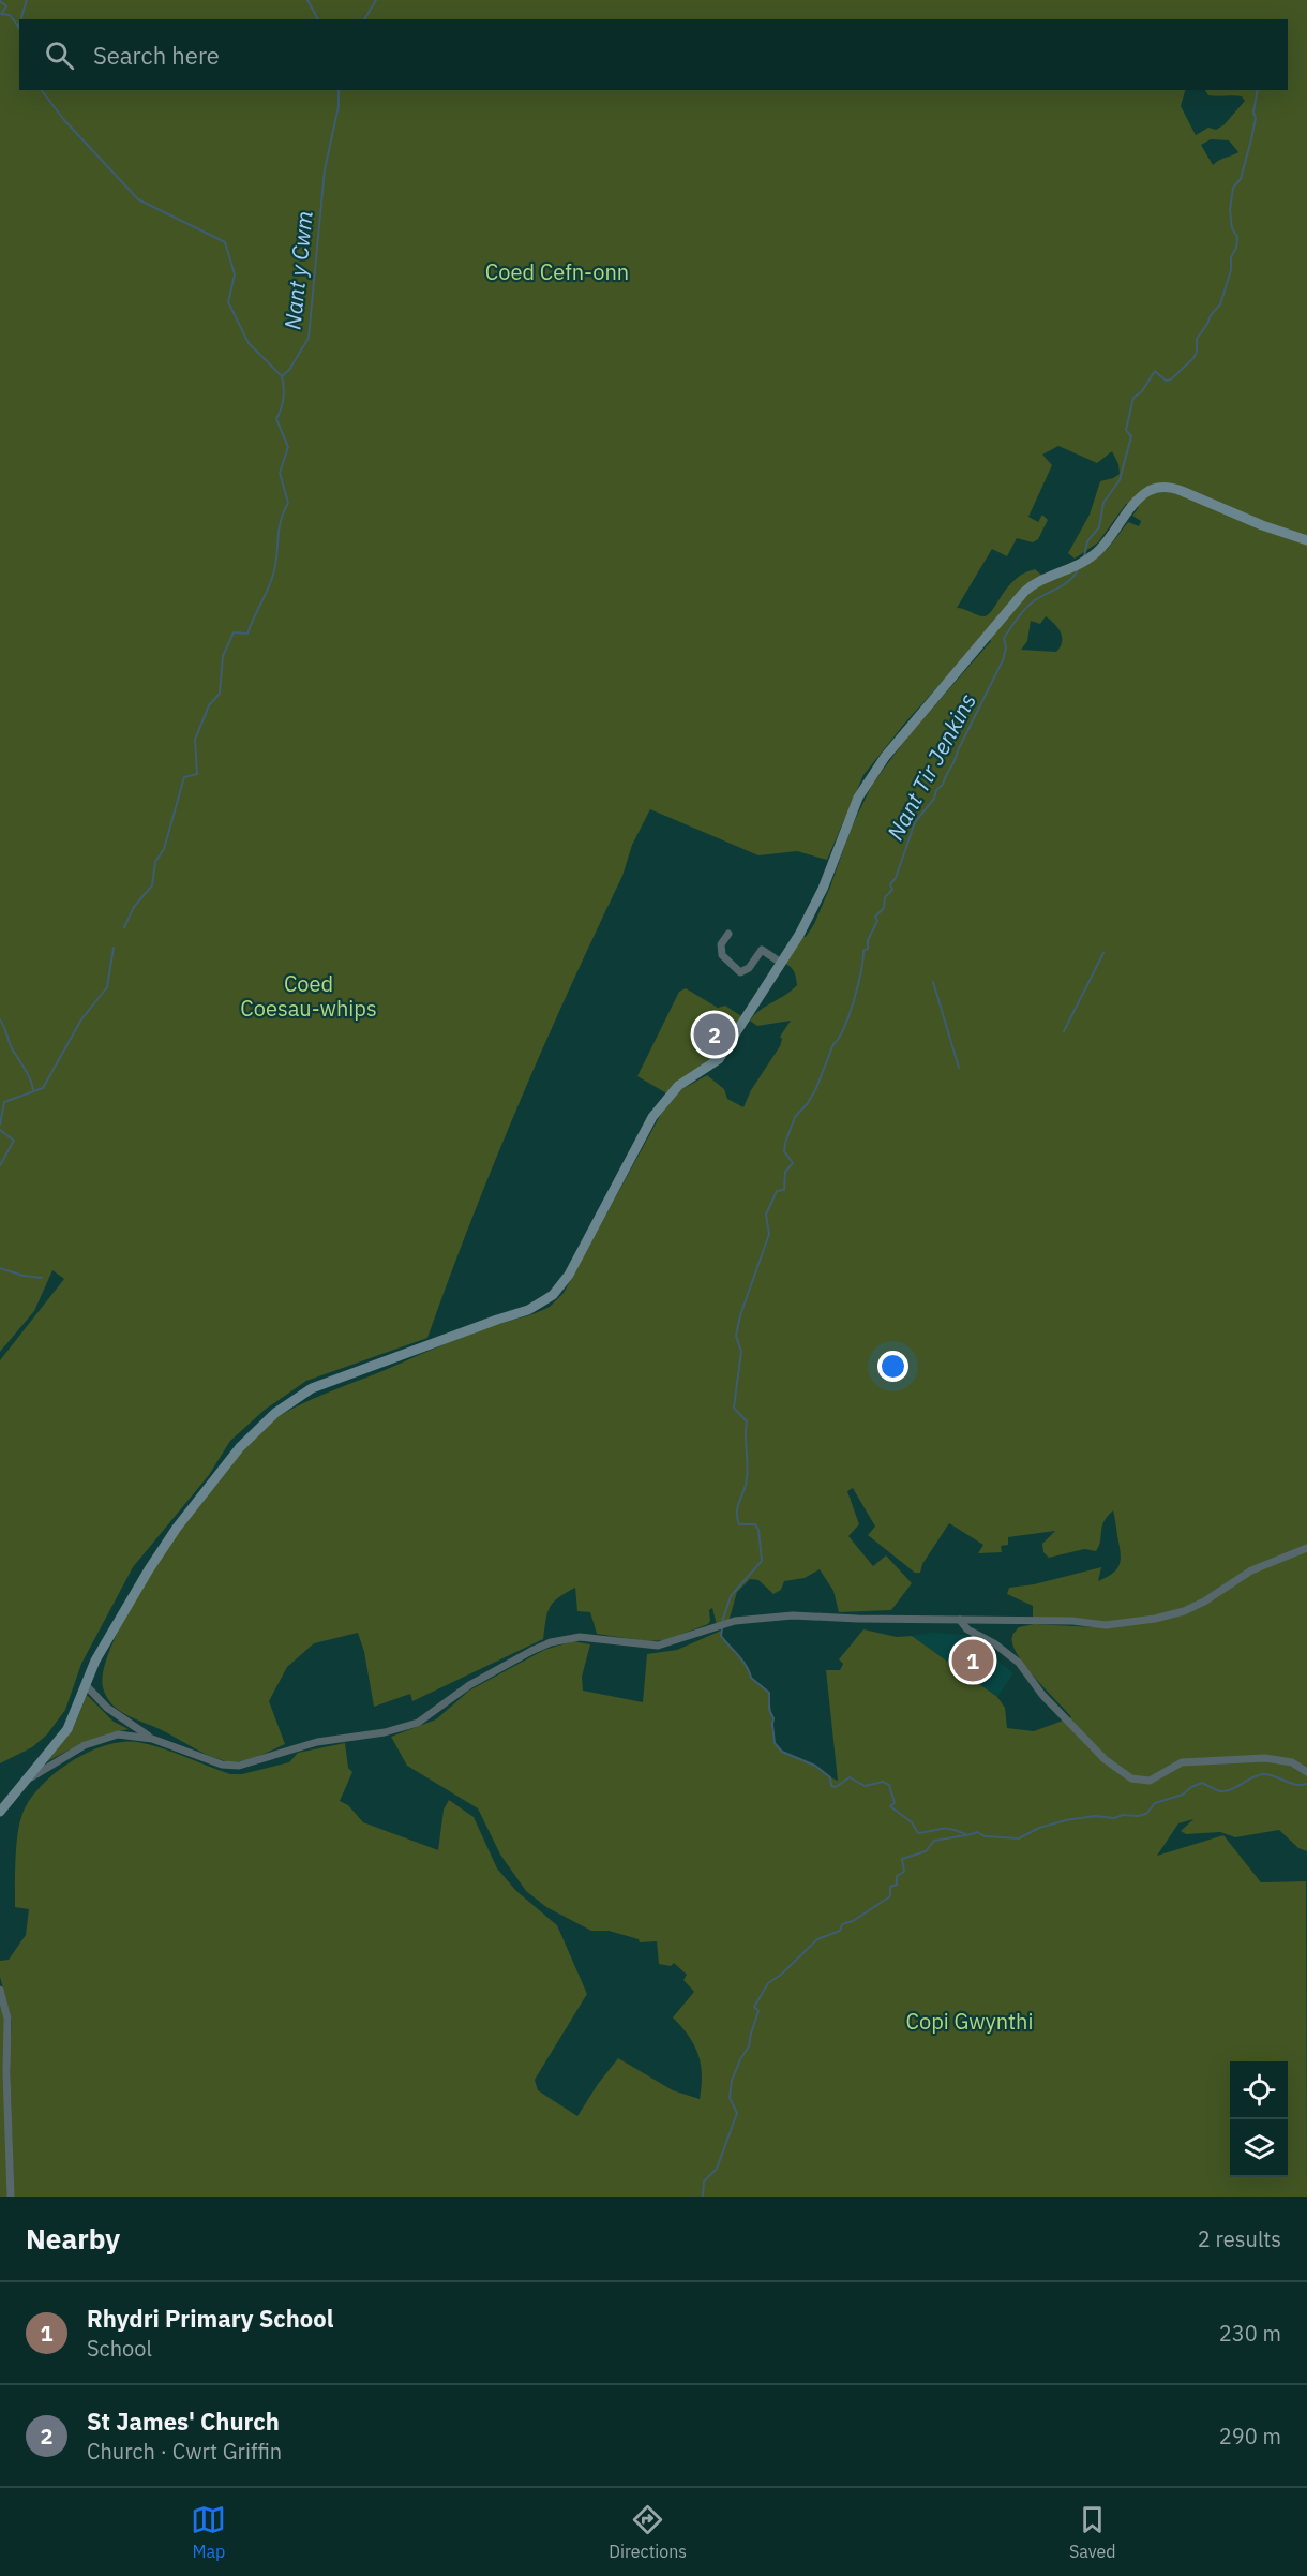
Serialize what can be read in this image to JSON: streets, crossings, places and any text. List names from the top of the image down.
{
  "water": ["Nant y Cwm", "Nant Tir Jenkins"],
  "parks": ["Coed Cefn-onn", "Coed Coesau-whips", "Copi Gwynthi"],
  "page": {
    "search": "Search here",
    "pins": ["2", "1"],
    "heading": ["Nearby", "2 results"],
    "list": [
      {
        "mark": "1",
        "name": "Rhydri Primary School",
        "note": "School",
        "value": "230 m"
      },
      {
        "mark": "2",
        "name": "St James' Church",
        "note": "Church · Cwrt Griffin",
        "value": "290 m"
      }
    ],
    "nav": ["Map", "Directions", "Saved"]
  }
}
